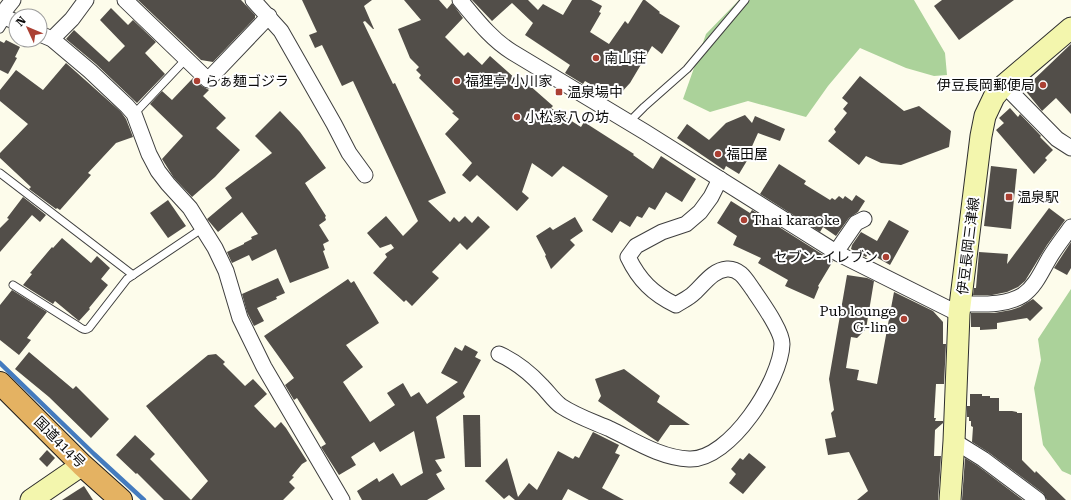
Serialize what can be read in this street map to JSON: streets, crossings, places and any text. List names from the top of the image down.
{
  "streets": {
    "highway": ["国道414号"],
    "main road": ["伊豆長岡三津線"]
  },
  "places": {
    "other": [
      "南山荘",
      "らぁ麺ゴジラ",
      "福狸亭 小川家",
      "伊豆長岡郵便局",
      "小松家八の坊",
      "福田屋",
      "Thai karaoke",
      "セブン-イレブン",
      "Pub lounge G-line"
    ],
    "transit": ["温泉場中", "温泉駅"]
  },
  "north": "top left"
}
